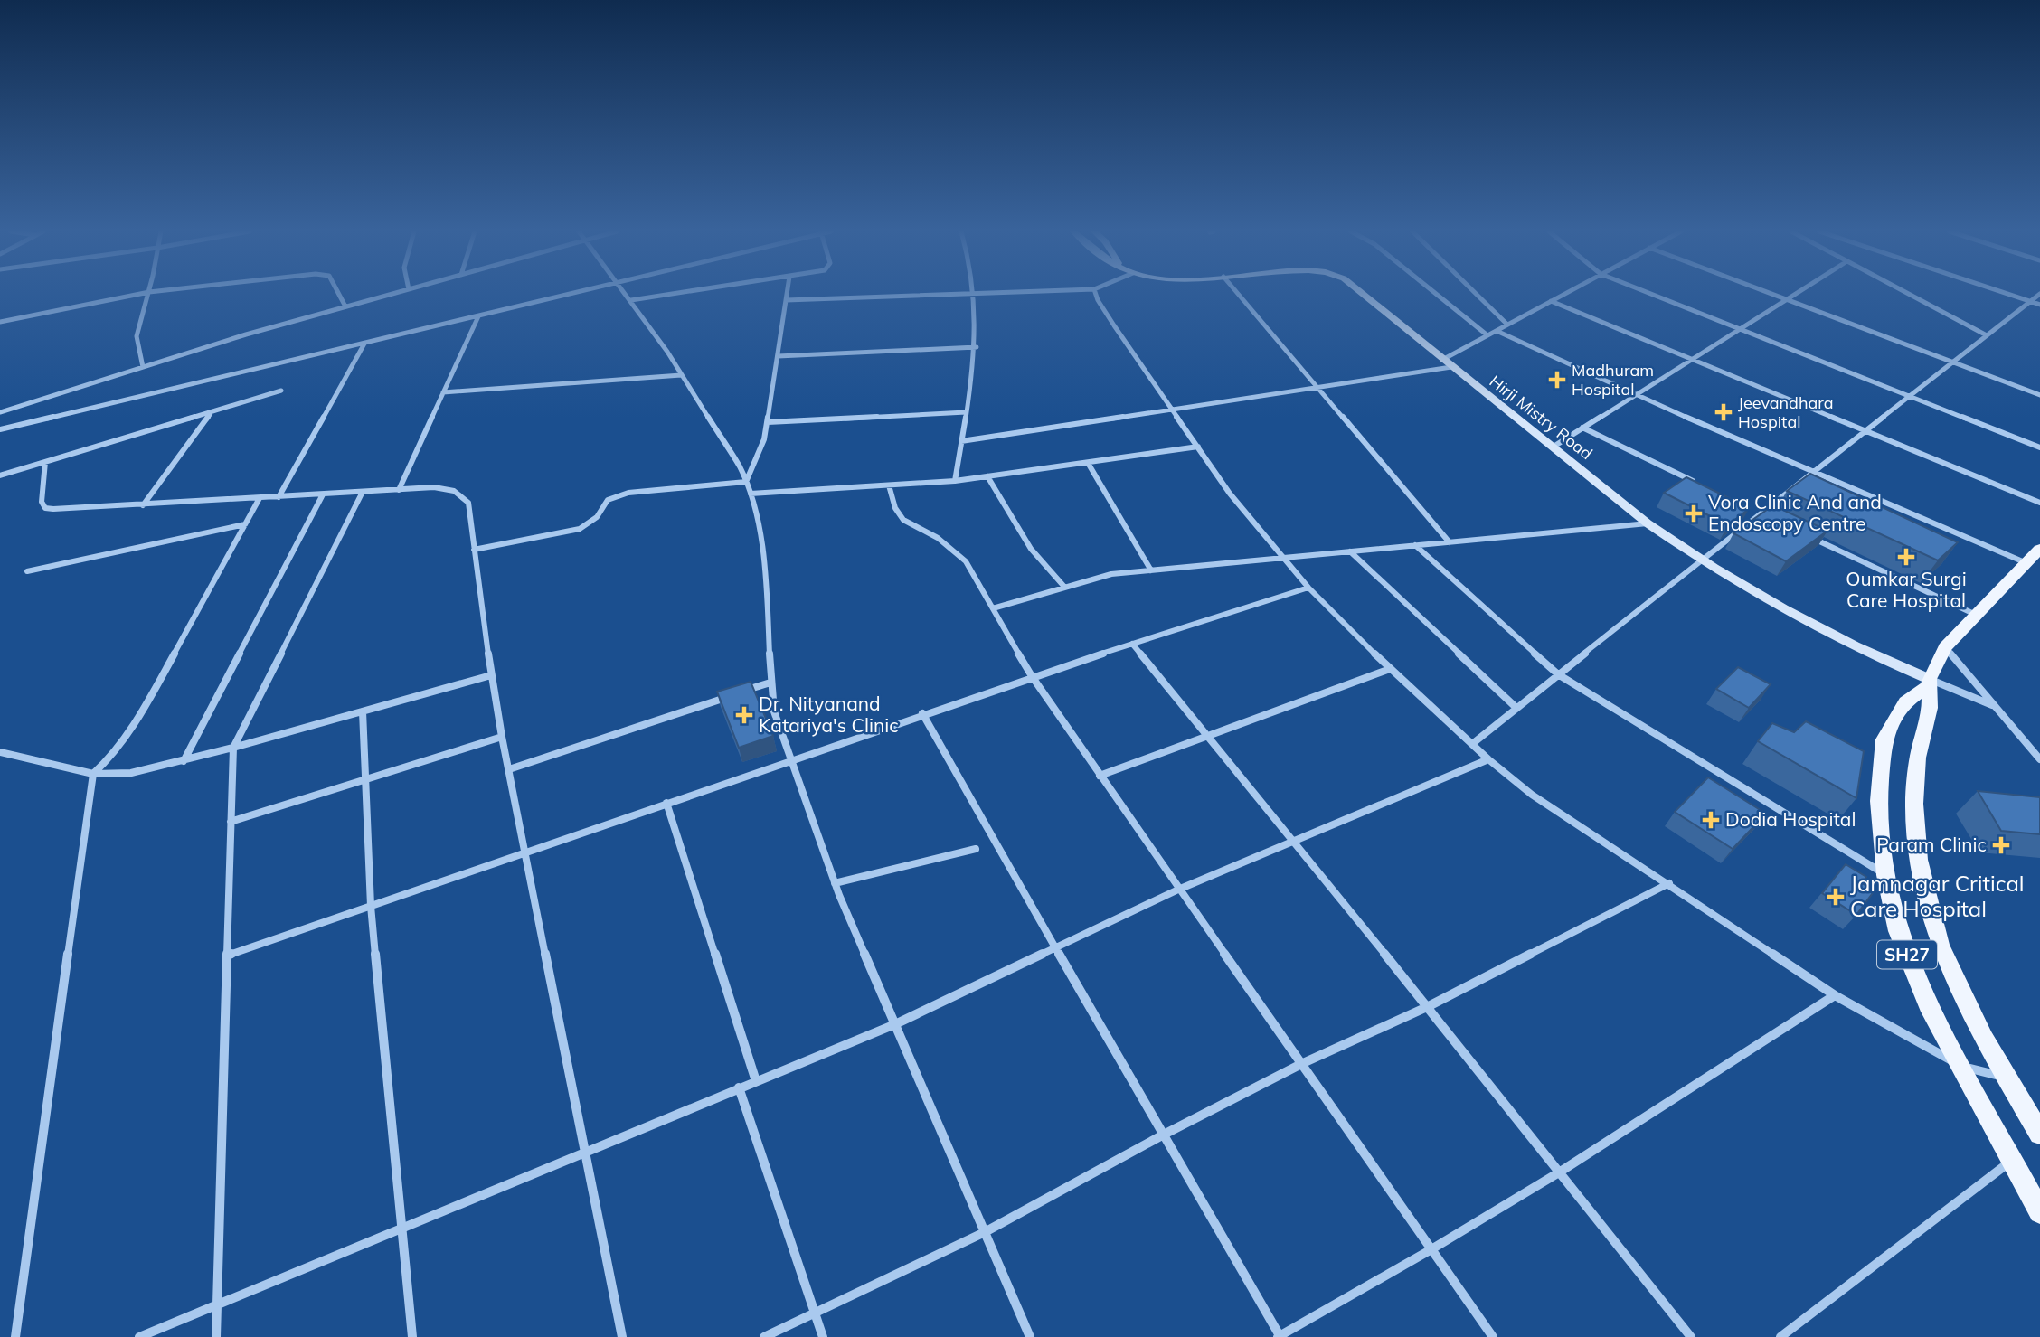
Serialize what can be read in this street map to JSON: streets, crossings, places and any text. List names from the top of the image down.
{
  "streets": {
    "main road": ["Hirji Mistry Road", "SH27"]
  },
  "crossings": [
    ["Hirji Mistry Road", "SH27"]
  ],
  "places": {
    "health": [
      "Madhuram Hospital",
      "Jeevandhara Hospital",
      "Vora Clinic And and Endoscopy Centre",
      "Oumkar Surgi Care Hospital",
      "Dr. Nityanand Katariya's Clinic",
      "Dodia Hospital",
      "Param Clinic",
      "Jamnagar Critical Care Hospital"
    ]
  }
}
